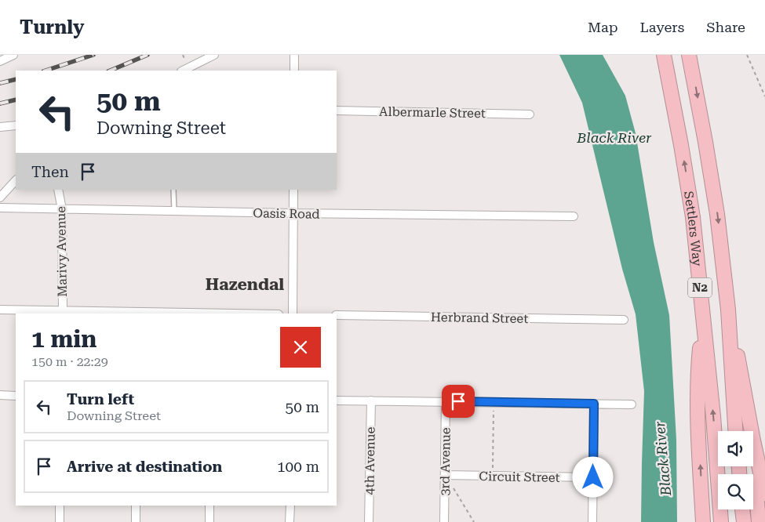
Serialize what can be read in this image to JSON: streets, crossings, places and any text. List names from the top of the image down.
{
  "streets": {
    "highway": ["Settlers Way", "N2"],
    "street": [
      "Albermarle Street",
      "Oasis Road",
      "Marivy Avenue",
      "Herbrand Street",
      "4th Avenue",
      "3rd Avenue",
      "Circuit Street"
    ]
  },
  "crossings": [
    ["Oasis Road", "Marivy Avenue"],
    ["3rd Avenue", "Circuit Street"]
  ],
  "districts": ["Hazendal"],
  "water": ["Black River"],
  "page": {
    "header": "Turnly",
    "nav": ["Map", "Layers", "Share"],
    "turn": ["50 m", "Downing Street"],
    "then": "Then",
    "heading": ["1 min", "150 m · 22:29"],
    "list": [
      {
        "name": "Turn left",
        "note": "Downing Street",
        "value": "50 m"
      },
      {
        "name": "Arrive at destination",
        "value": "100 m"
      }
    ]
  }
}
